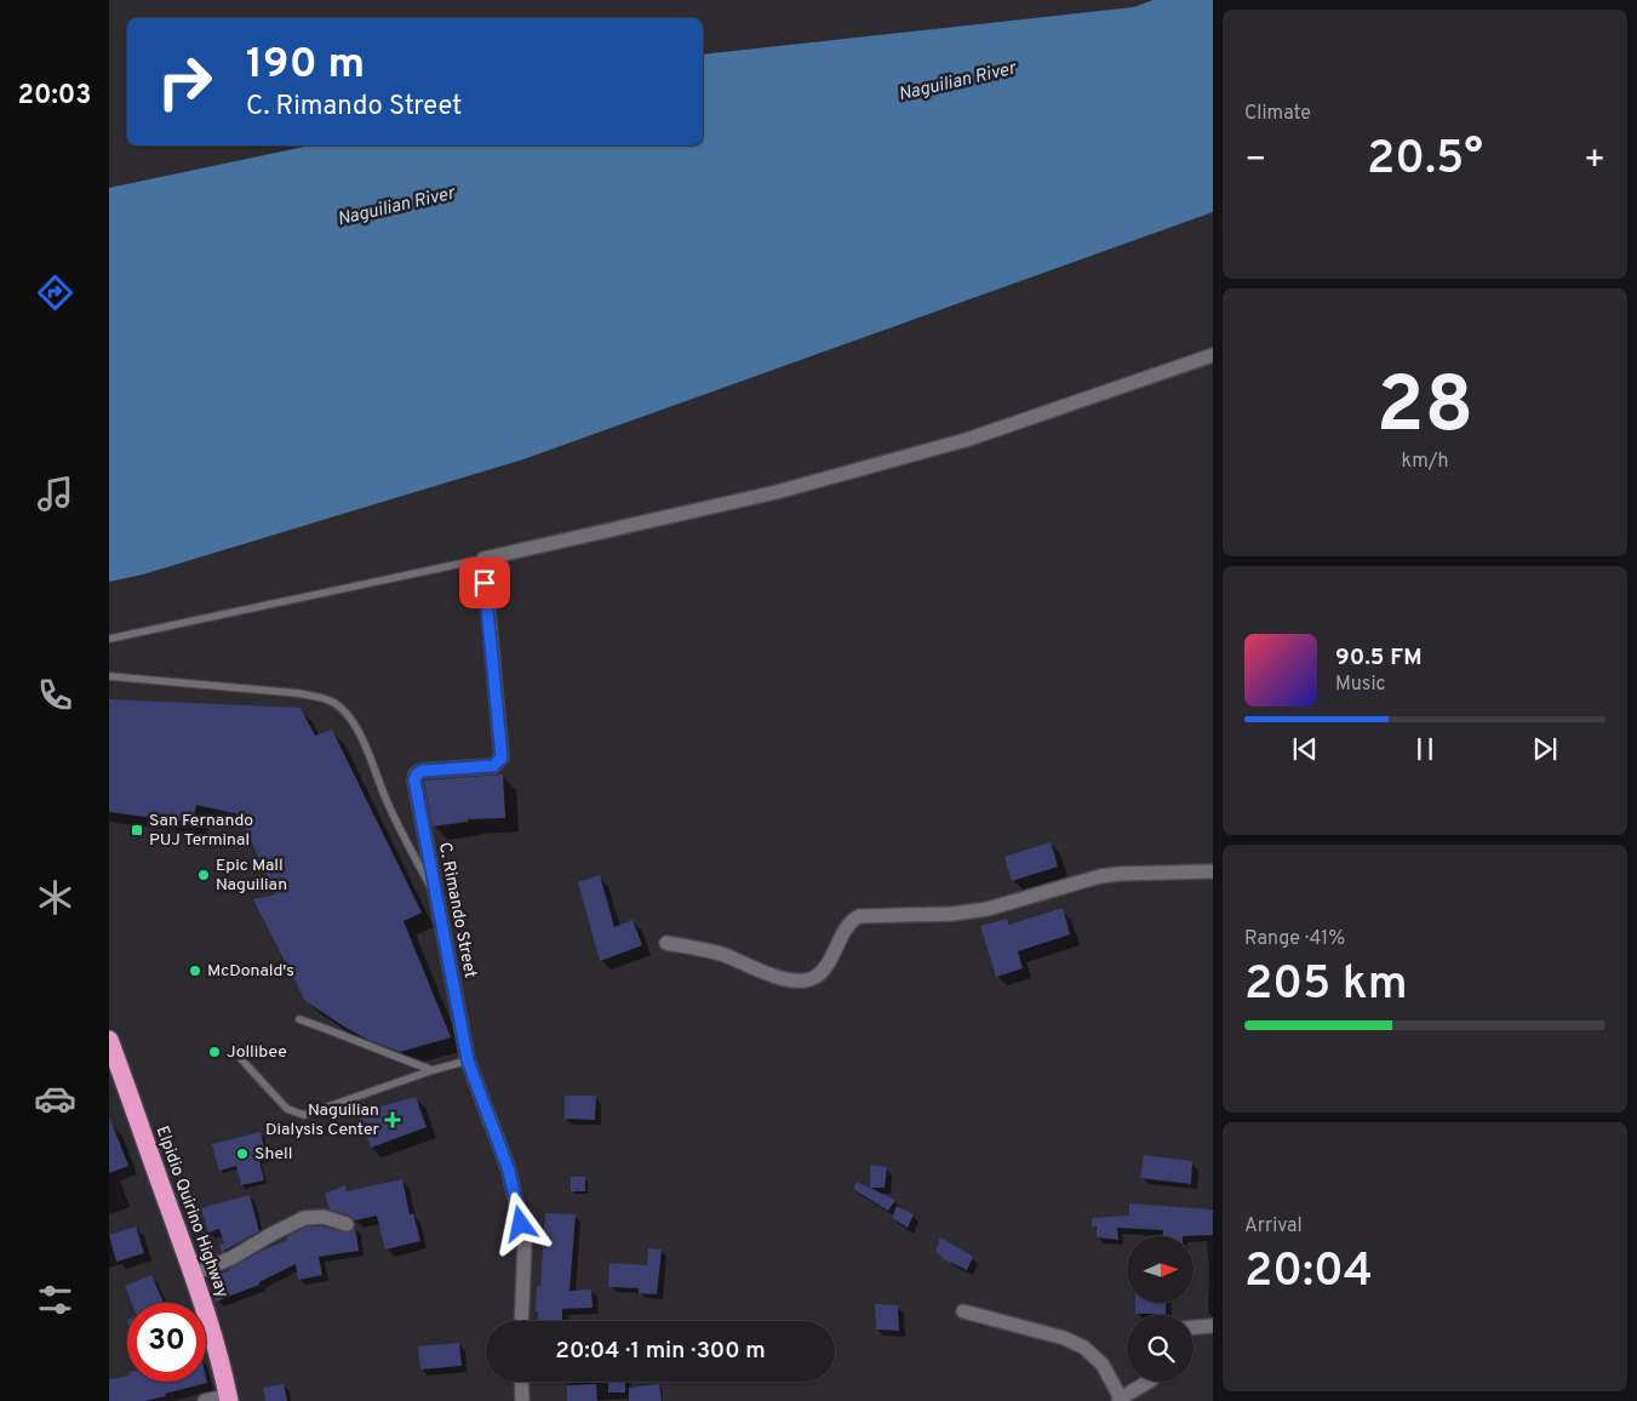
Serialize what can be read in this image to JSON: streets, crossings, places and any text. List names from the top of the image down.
{
  "streets": {
    "highway": ["Elpidio Quirino Highway"],
    "street": ["C. Rimando Street"]
  },
  "water": ["Naguilian River"],
  "places": {
    "transit": ["San Fernando PUJ Terminal"],
    "other": [
      "Epic Mall Naguilian",
      "McDonald's",
      "Jollibee",
      "Shell"
    ],
    "health": ["Naguilian Dialysis Center"]
  },
  "north": "right",
  "page": {
    "tabs": "20:03",
    "tile": [
      "Climate",
      ["28", "km/h"],
      ["Range · 41%", "205 km"],
      ["Arrival", "20:04"]
    ],
    "turn": ["190 m", "C. Rimando Street"],
    "heat": ["−", "20.5°", "+"],
    "song": ["90.5 FM", "Music"],
    "limit": "30",
    "trip": "20:04 · 1 min · 300 m"
  }
}
